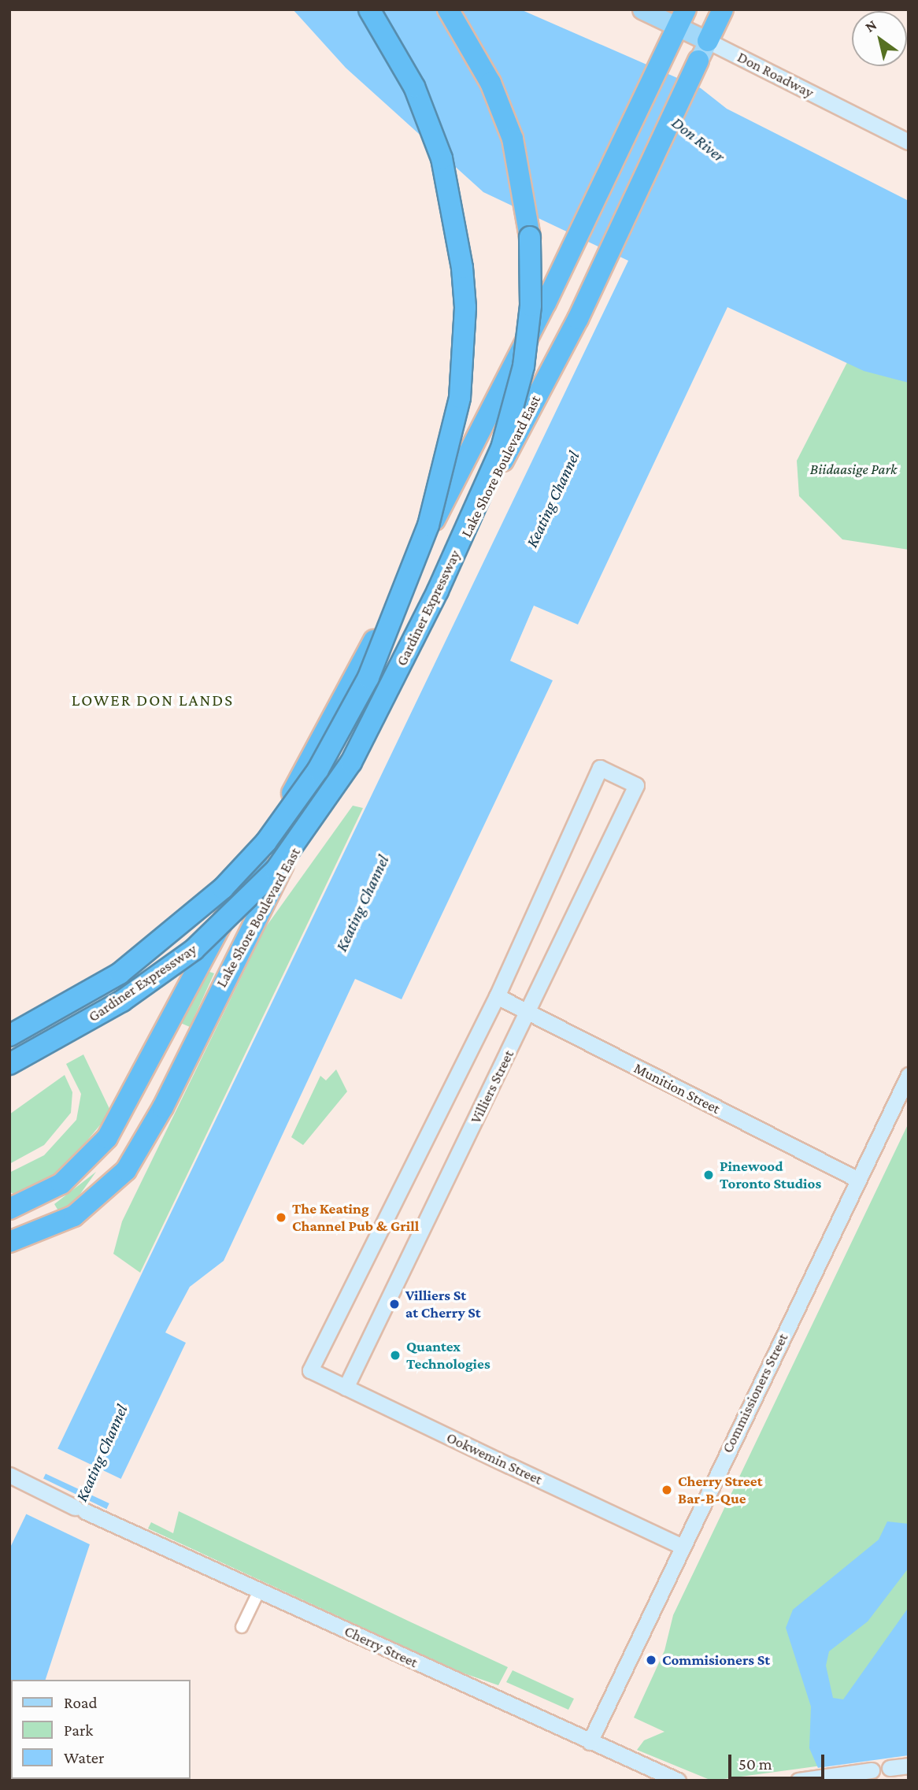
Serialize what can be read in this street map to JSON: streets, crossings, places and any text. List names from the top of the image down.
{
  "streets": {
    "highway": ["Lake Shore Boulevard East", "Gardiner Expressway"],
    "main road": ["Don Roadway"],
    "street": [
      "Villiers Street",
      "Munition Street",
      "Commissioners Street",
      "Ookwemin Street",
      "Cherry Street"
    ]
  },
  "crossings": [
    ["Don Roadway", "Lake Shore Boulevard East"],
    ["Villiers Street", "Munition Street"],
    ["Villiers Street", "Ookwemin Street"],
    ["Munition Street", "Commissioners Street"],
    ["Munition Street", "Ookwemin Street"],
    ["Commissioners Street", "Ookwemin Street"],
    ["Commissioners Street", "Cherry Street"]
  ],
  "districts": ["LOWER DON LANDS"],
  "water": ["Don River", "Keating Channel"],
  "parks": ["Biidaasige Park"],
  "places": [
    "Pinewood Toronto Studios",
    "The Keating Channel Pub & Grill",
    "Villiers St at Cherry St",
    "Quantex Technologies",
    "Cherry Street Bar-B-Que",
    "Commisioners St"
  ],
  "legend": ["Road", "Park", "Water"],
  "scale_bar": "50 m",
  "north": "top left"
}
